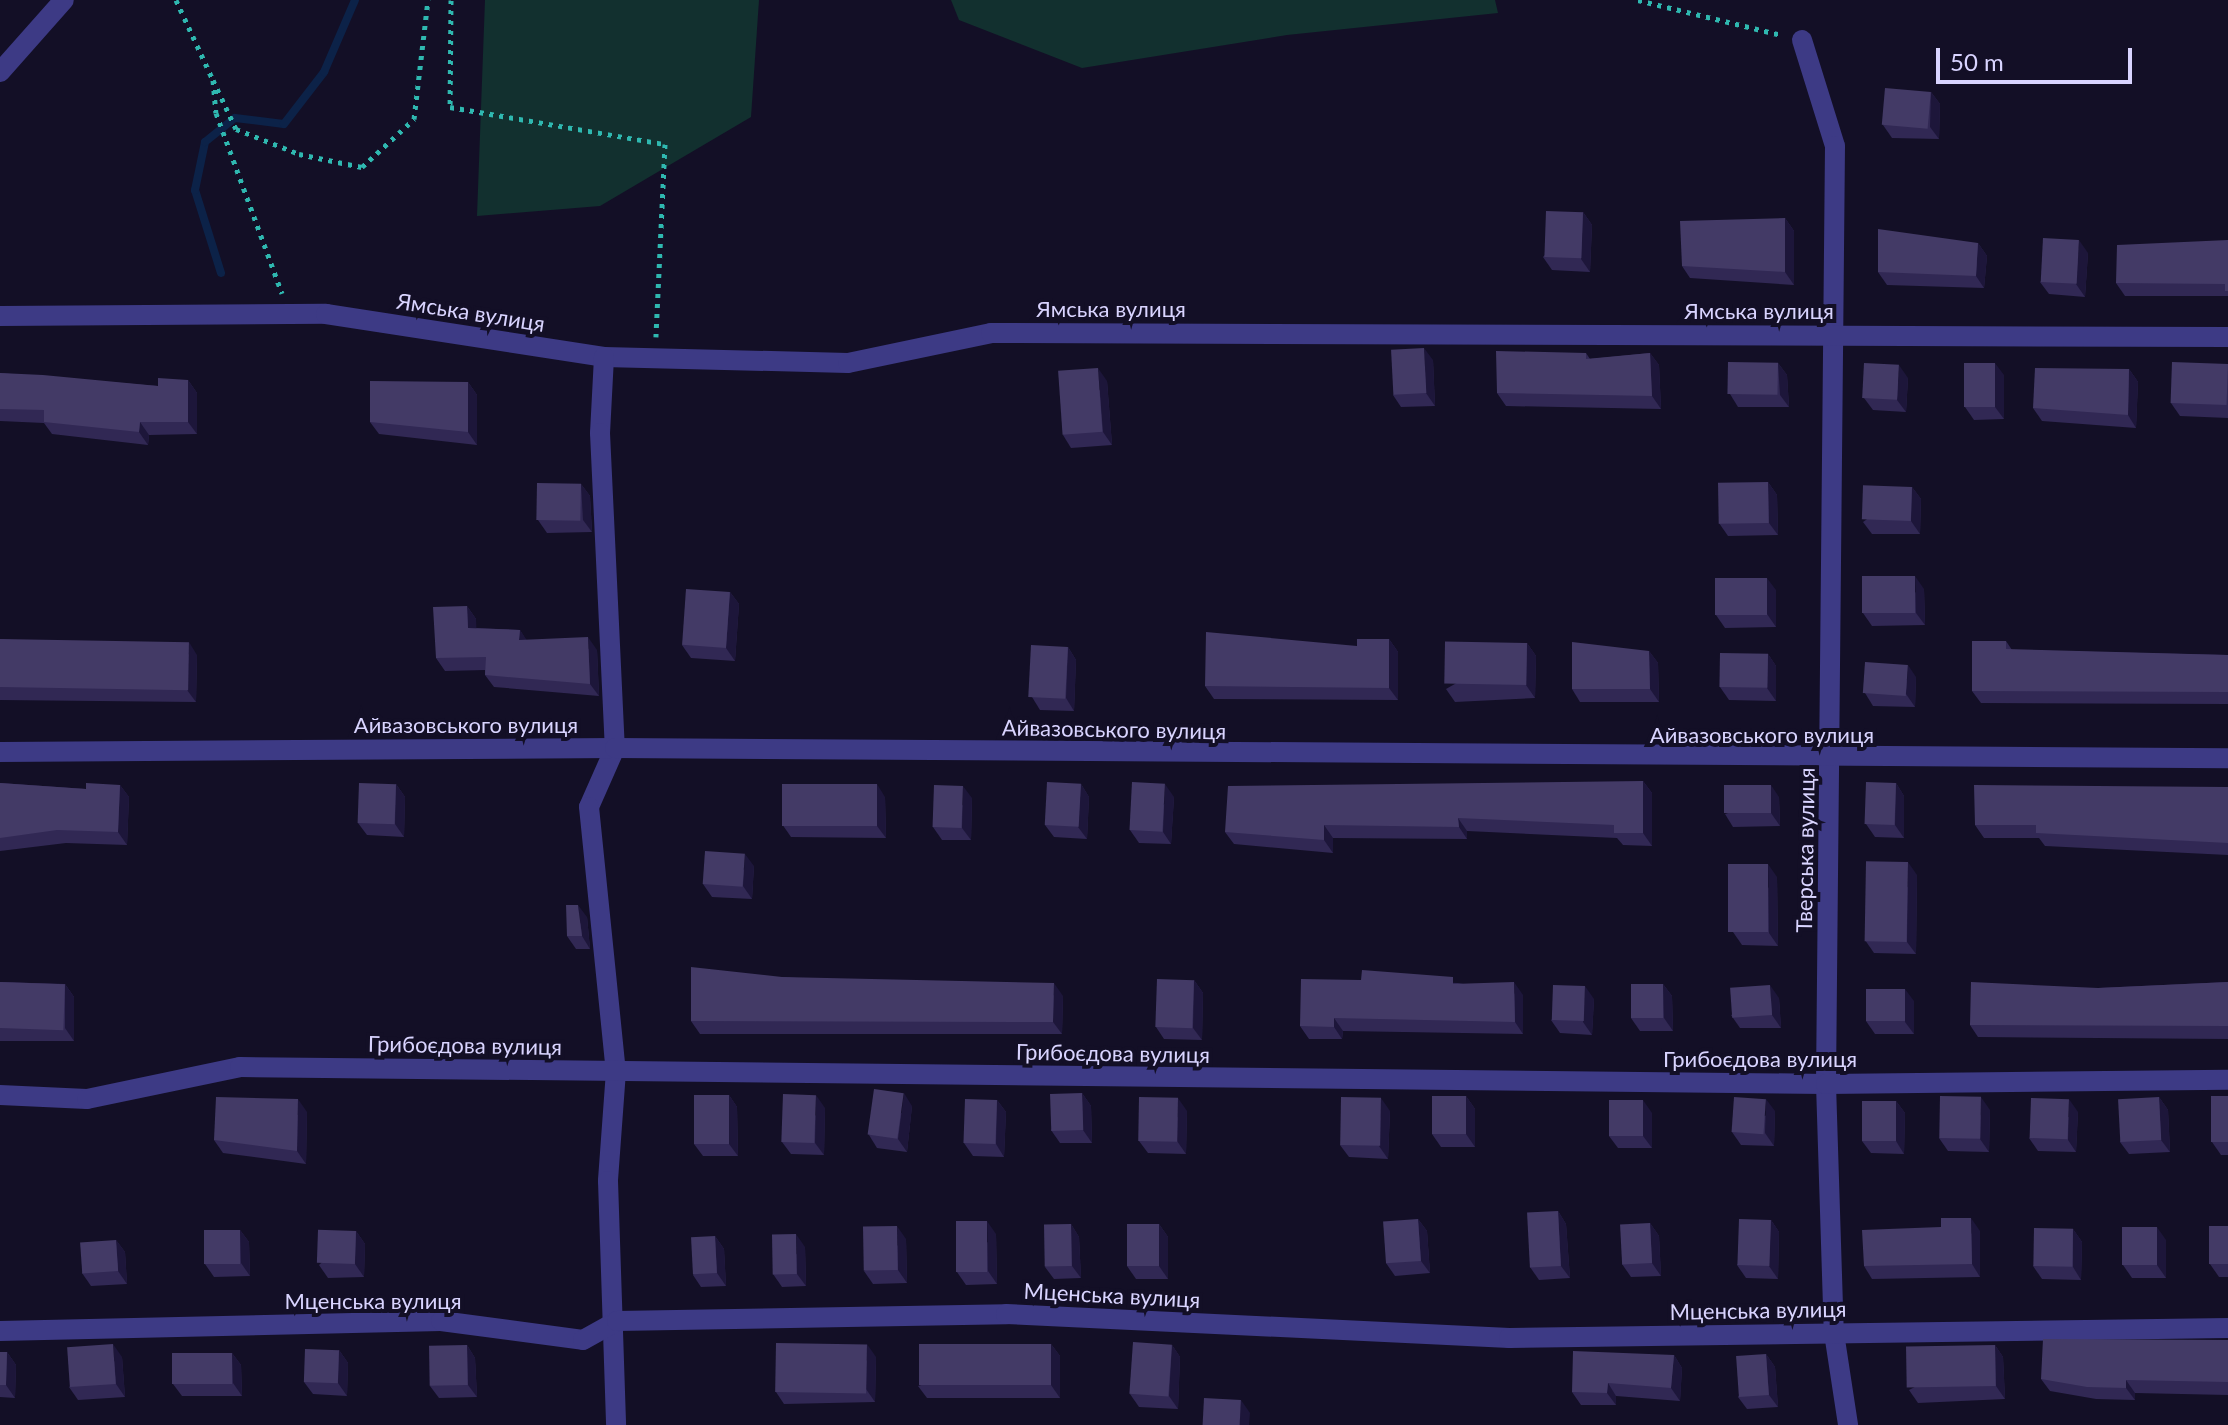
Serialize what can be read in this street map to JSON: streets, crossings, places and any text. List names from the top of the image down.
{
  "streets": {
    "street": [
      "Ямська вулиця",
      "Айвазовського вулиця",
      "Тверська вулиця",
      "Грибоєдова вулиця",
      "Мценська вулиця"
    ]
  },
  "crossings": [
    ["Ямська вулиця", "Тверська вулиця"],
    ["Айвазовського вулиця", "Тверська вулиця"],
    ["Тверська вулиця", "Грибоєдова вулиця"],
    ["Тверська вулиця", "Мценська вулиця"]
  ],
  "scale_bar": "50 m"
}
